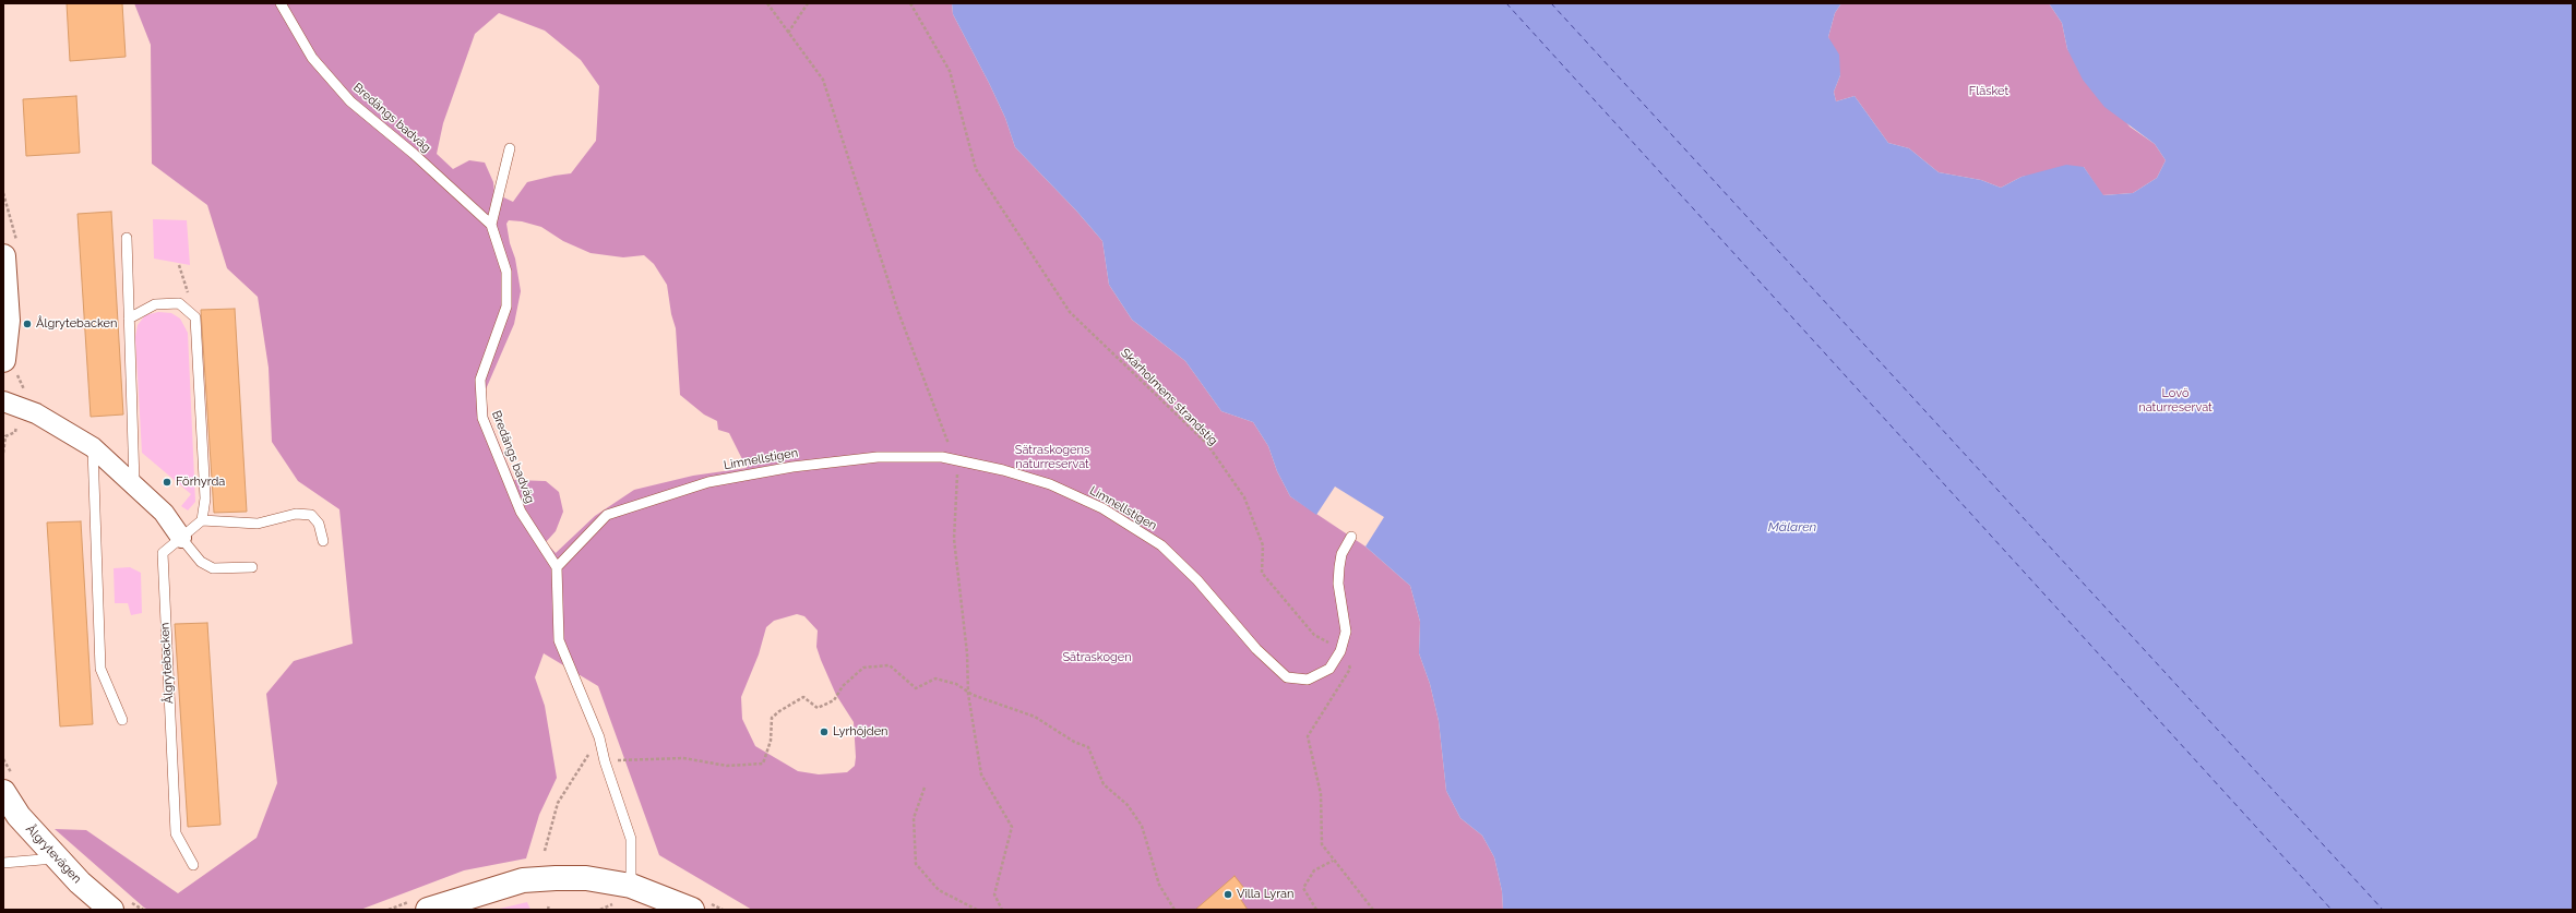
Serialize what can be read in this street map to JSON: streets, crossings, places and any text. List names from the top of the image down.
{
  "streets": {
    "street": ["Ålgrytevägen"],
    "lane": ["Bredängs badväg", "Limnellstigen", "Ålgrytebacken"],
    "path": ["Skärholmens strandstig"]
  },
  "crossings": [
    ["Bredängs badväg", "Limnellstigen"],
    ["Skärholmens strandstig", "Limnellstigen"]
  ],
  "water": ["Mälaren"],
  "parks": [
    "Fläsket",
    "Lovö naturreservat",
    "Sätraskogens naturreservat",
    "Sätraskogen"
  ],
  "places": [
    "Ålgrytebacken",
    "Förhyrda",
    "Lyrhöjden",
    "Villa Lyran"
  ]
}
